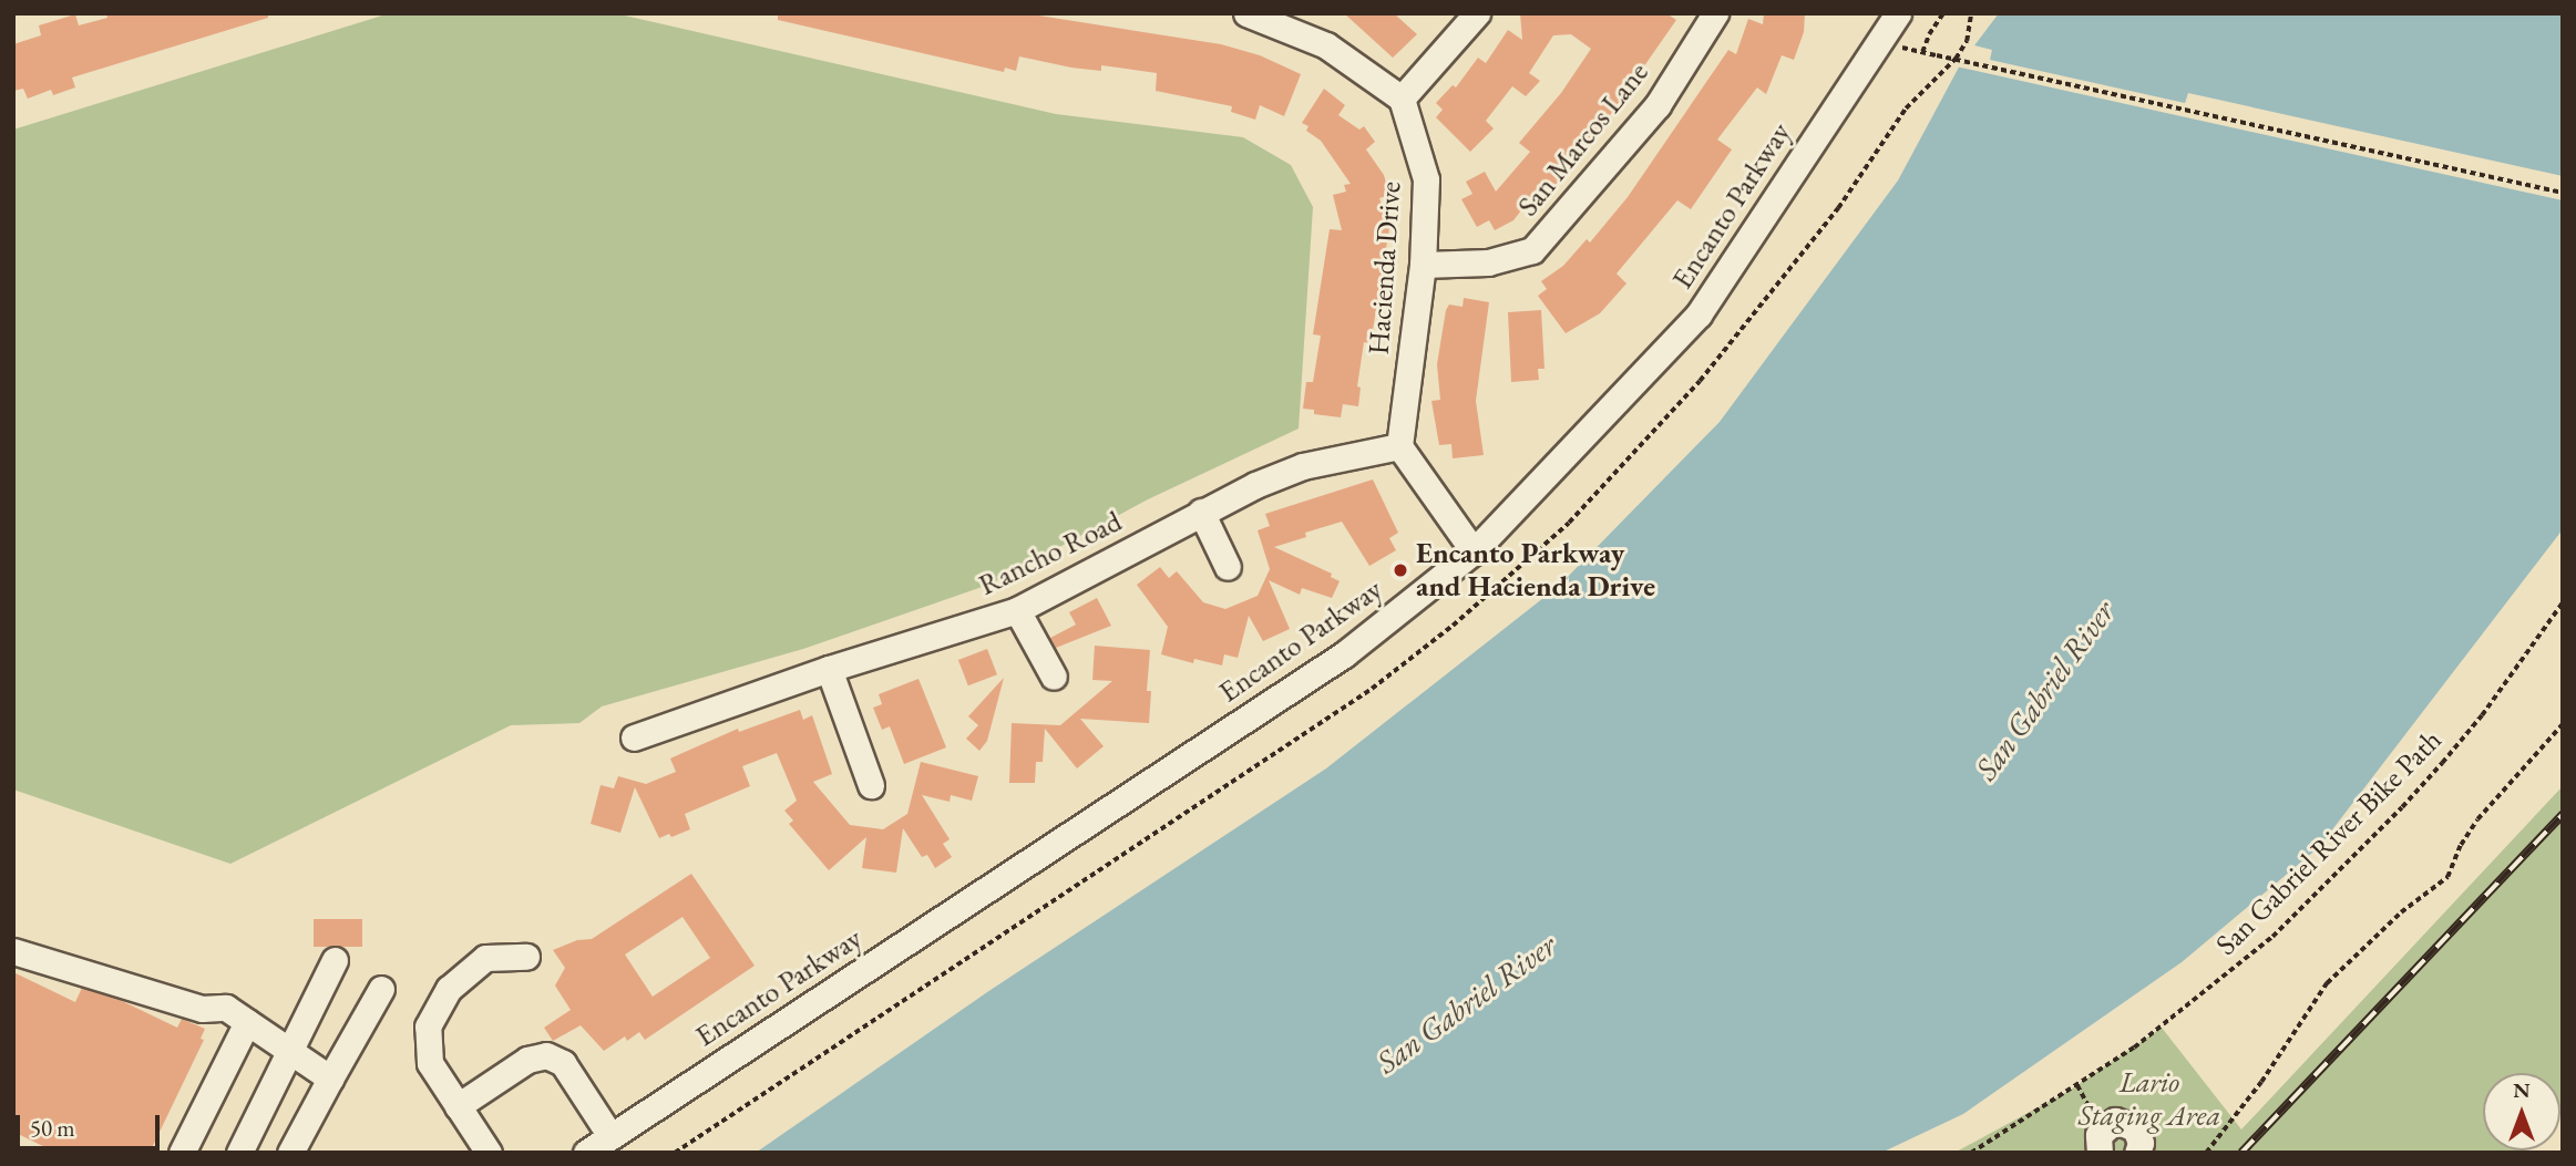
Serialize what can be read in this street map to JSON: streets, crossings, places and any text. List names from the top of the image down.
{
  "streets": {
    "street": [
      "San Marcos Lane",
      "Encanto Parkway",
      "Hacienda Drive",
      "Rancho Road"
    ],
    "path": ["San Gabriel River Bike Path"]
  },
  "crossings": [
    ["San Marcos Lane", "Hacienda Drive"],
    ["Hacienda Drive", "Rancho Road"]
  ],
  "water": ["San Gabriel River"],
  "parks": ["Lario Staging Area"],
  "places": ["Encanto Parkway and Hacienda Drive"],
  "scale_bar": "50 m",
  "north": "top"
}
